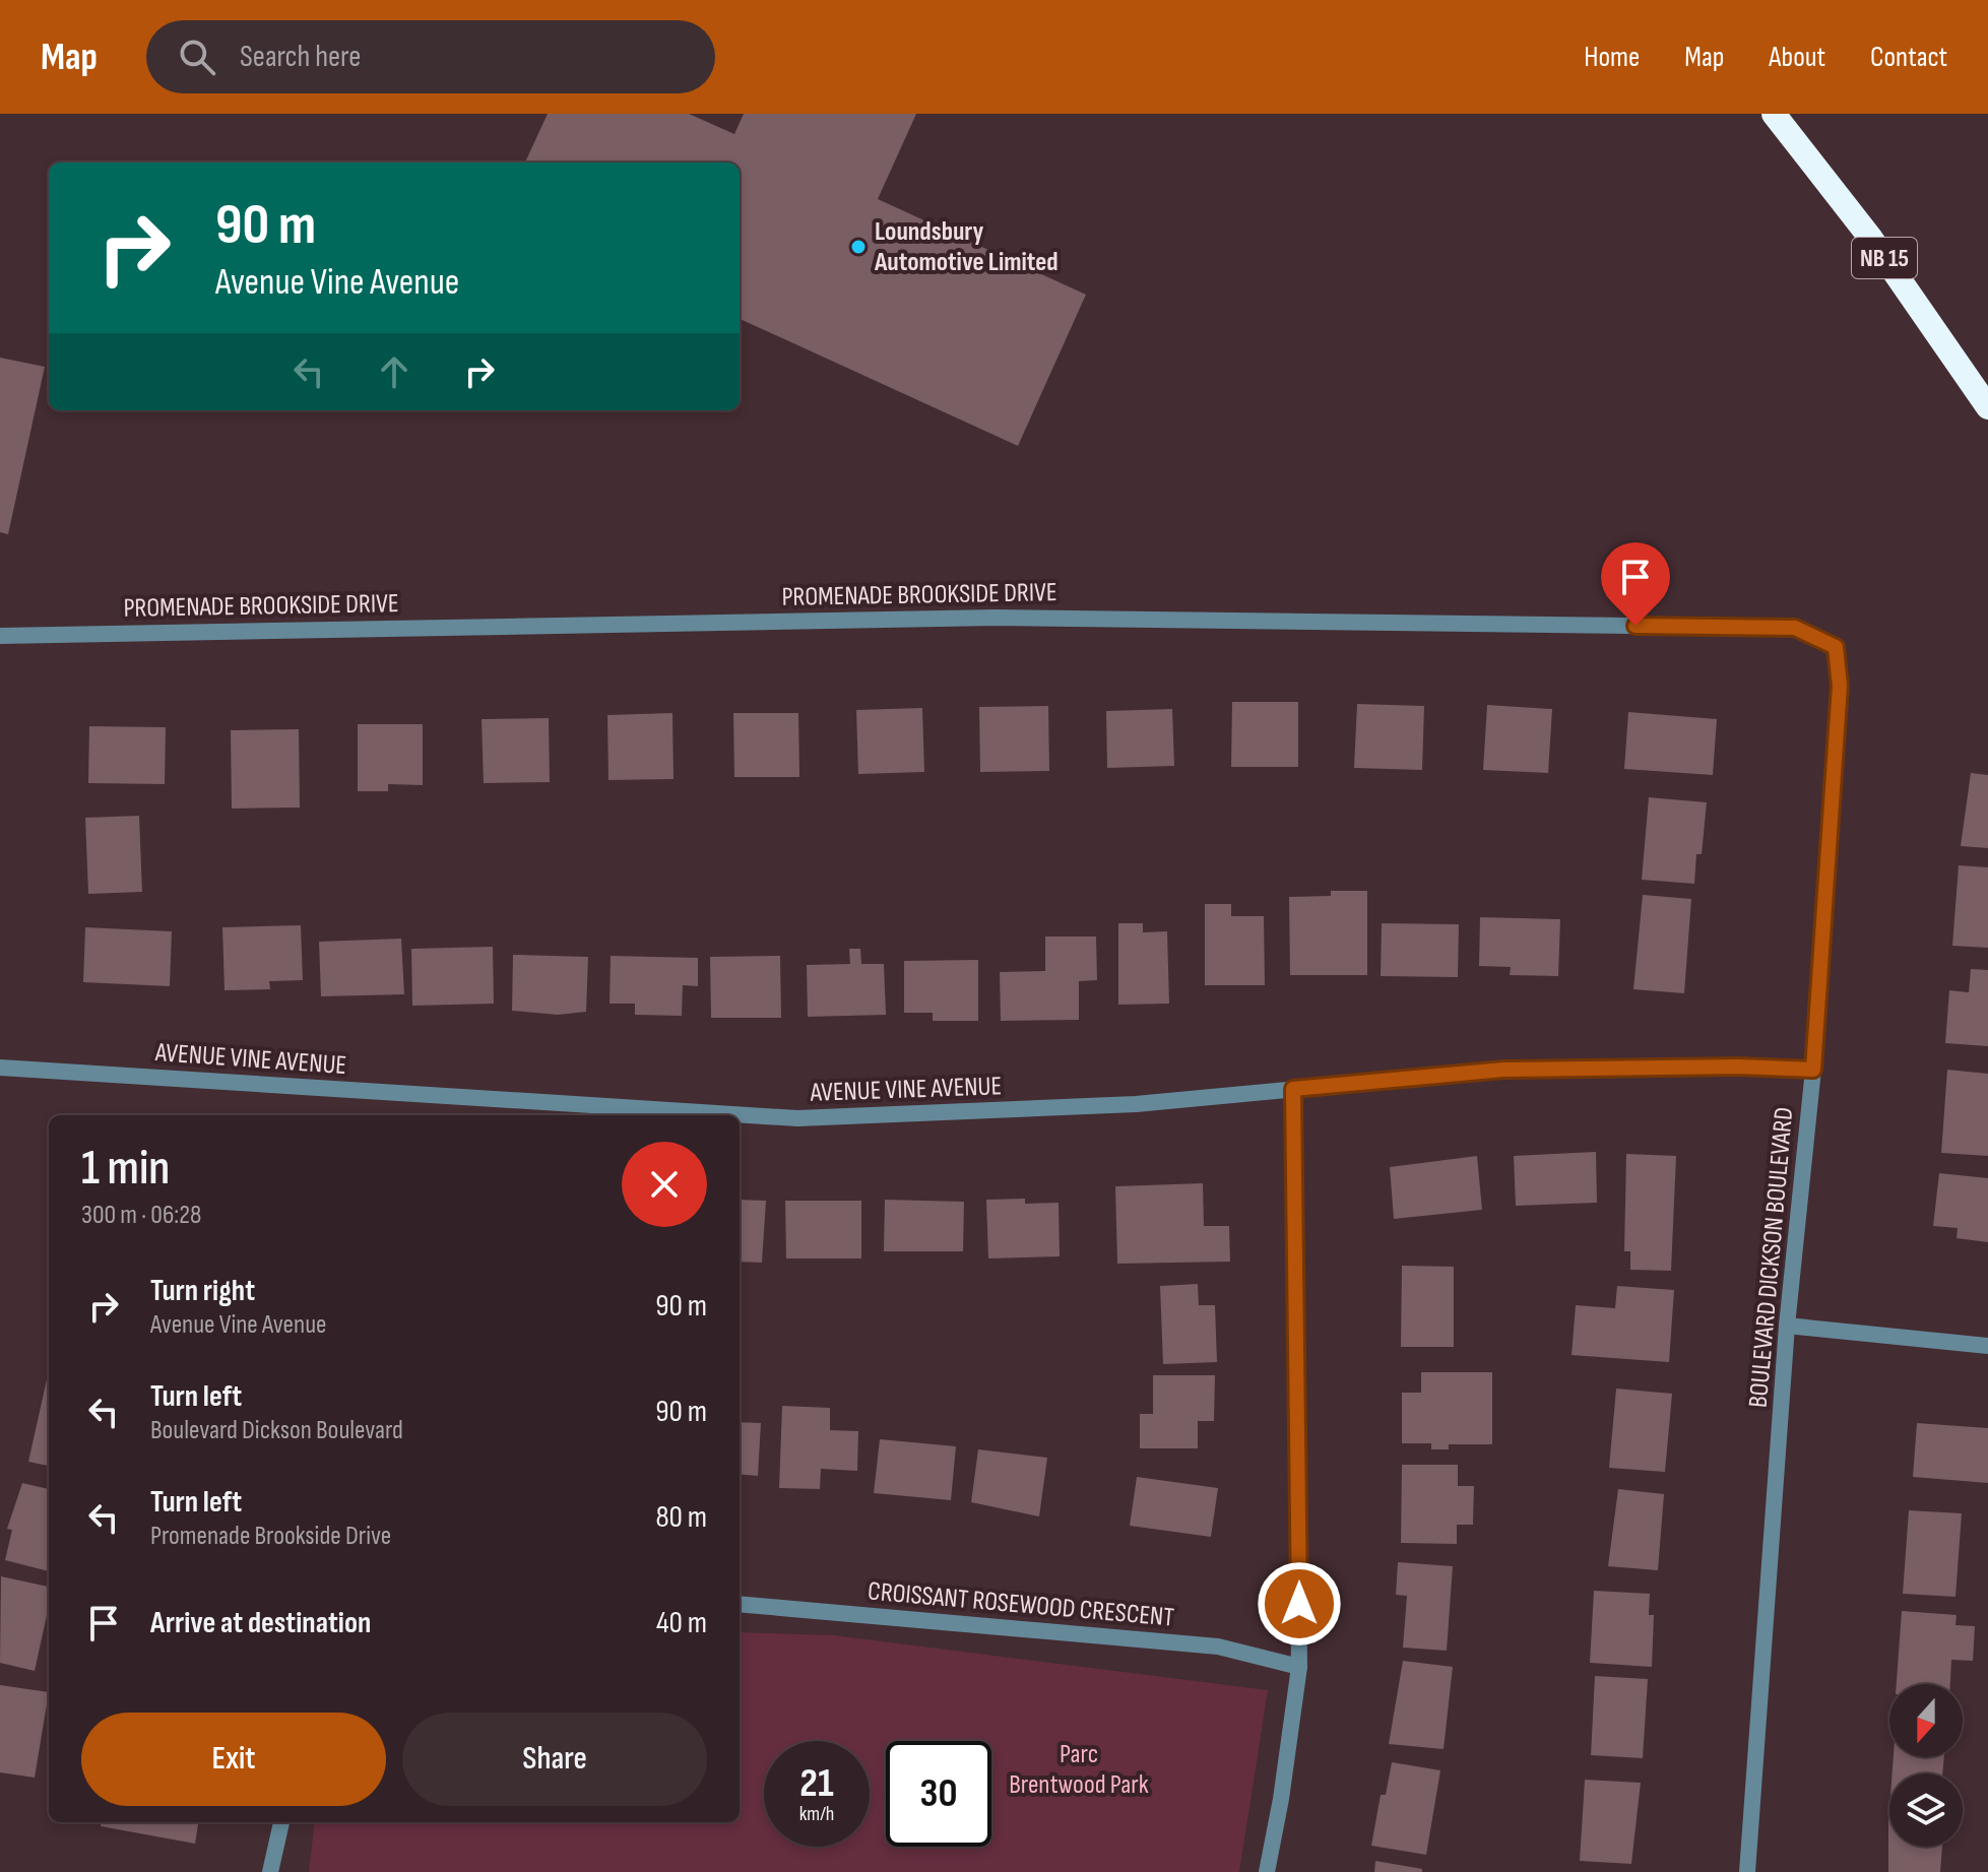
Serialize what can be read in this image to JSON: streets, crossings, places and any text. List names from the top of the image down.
{
  "streets": {
    "highway": ["NB 15"],
    "street": [
      "PROMENADE BROOKSIDE DRIVE",
      "AVENUE VINE AVENUE",
      "BOULEVARD DICKSON BOULEVARD",
      "CROISSANT ROSEWOOD CRESCENT"
    ]
  },
  "crossings": [
    ["PROMENADE BROOKSIDE DRIVE", "BOULEVARD DICKSON BOULEVARD"],
    ["AVENUE VINE AVENUE", "BOULEVARD DICKSON BOULEVARD"]
  ],
  "parks": ["Parc Brentwood Park"],
  "places": ["Loundsbury Automotive Limited"],
  "north": "bottom",
  "page": {
    "header": "Map",
    "search": "Search here",
    "nav": [
      "Home",
      "Map",
      "About",
      "Contact"
    ],
    "turn": ["90 m", "Avenue Vine Avenue"],
    "heading": ["1 min", "300 m · 06:28"],
    "list": [
      {
        "name": "Turn right",
        "note": "Avenue Vine Avenue",
        "value": "90 m"
      },
      {
        "name": "Turn left",
        "note": "Boulevard Dickson Boulevard",
        "value": "90 m"
      },
      {
        "name": "Turn left",
        "note": "Promenade Brookside Drive",
        "value": "80 m"
      },
      {
        "name": "Arrive at destination",
        "value": "40 m"
      }
    ],
    "buttons": ["Exit", "Share"],
    "speed": "21 km/h",
    "limit": "30"
  }
}
